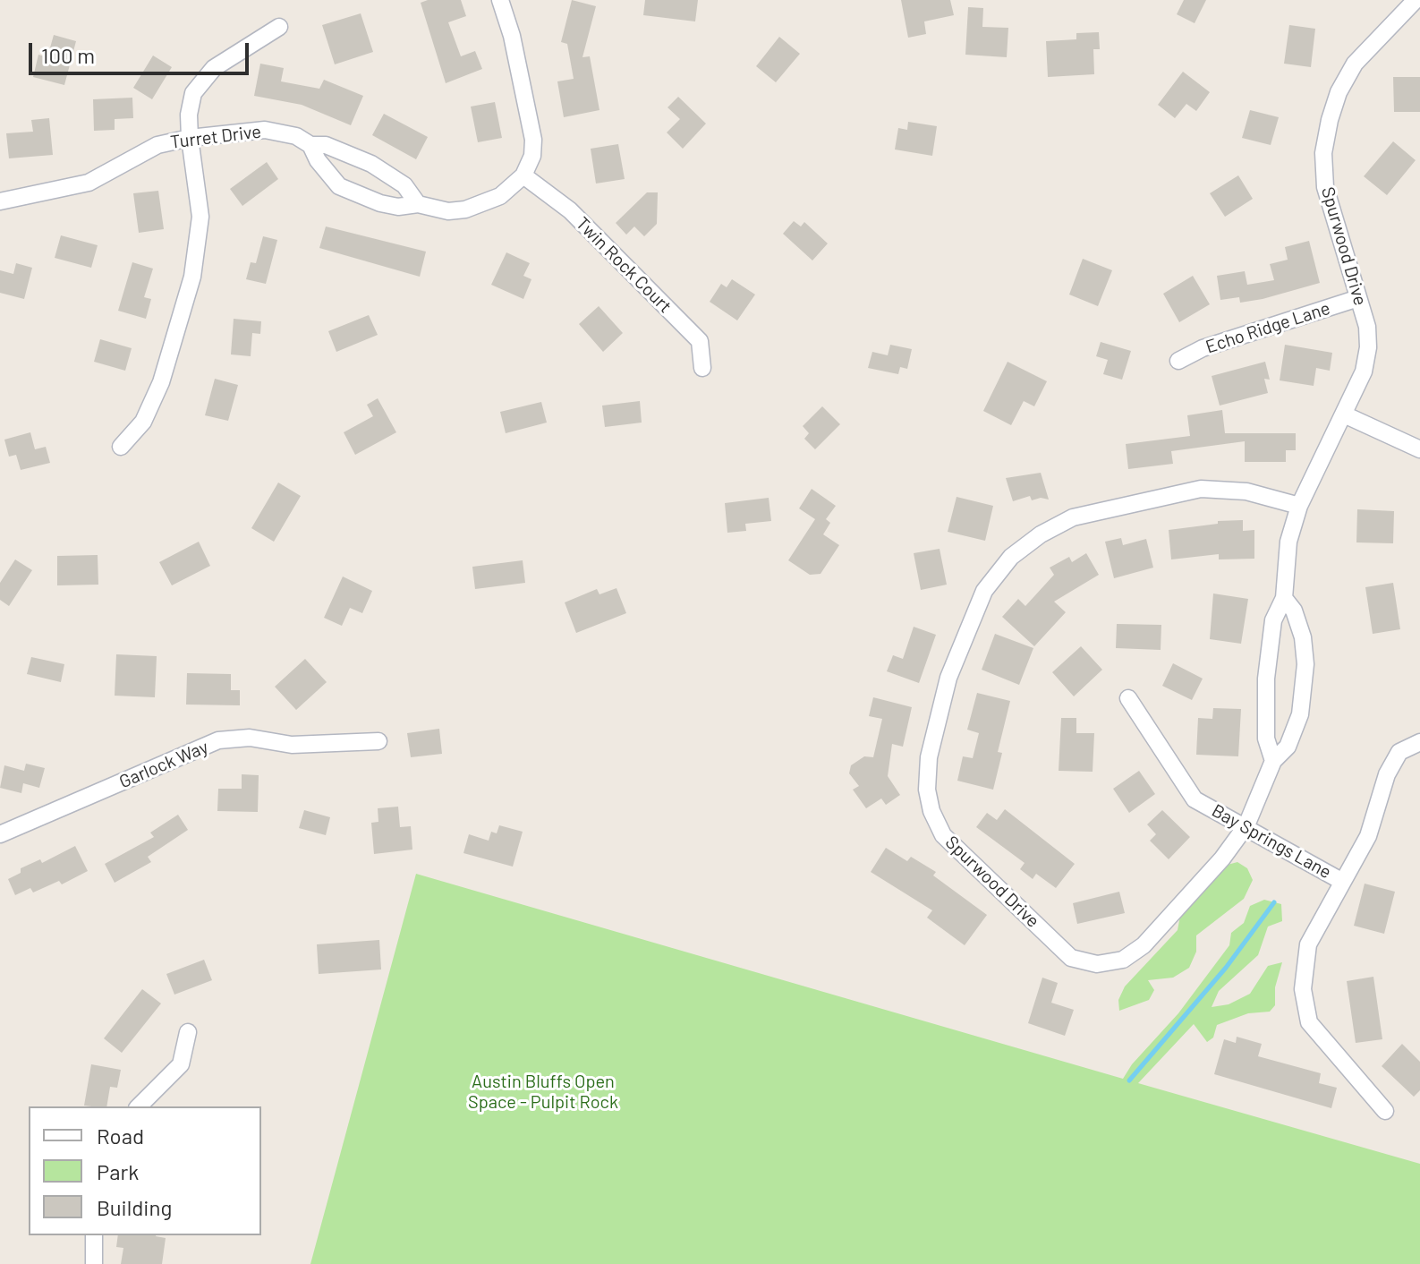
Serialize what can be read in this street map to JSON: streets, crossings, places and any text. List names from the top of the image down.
{
  "streets": {
    "street": [
      "Turret Drive",
      "Spurwood Drive",
      "Twin Rock Court",
      "Echo Ridge Lane",
      "Garlock Way",
      "Bay Springs Lane"
    ]
  },
  "crossings": [
    ["Spurwood Drive", "Echo Ridge Lane"],
    ["Spurwood Drive", "Bay Springs Lane"]
  ],
  "parks": ["Austin Bluffs Open Space - Pulpit Rock"],
  "legend": ["Road", "Park", "Building"],
  "scale_bar": "100 m"
}
